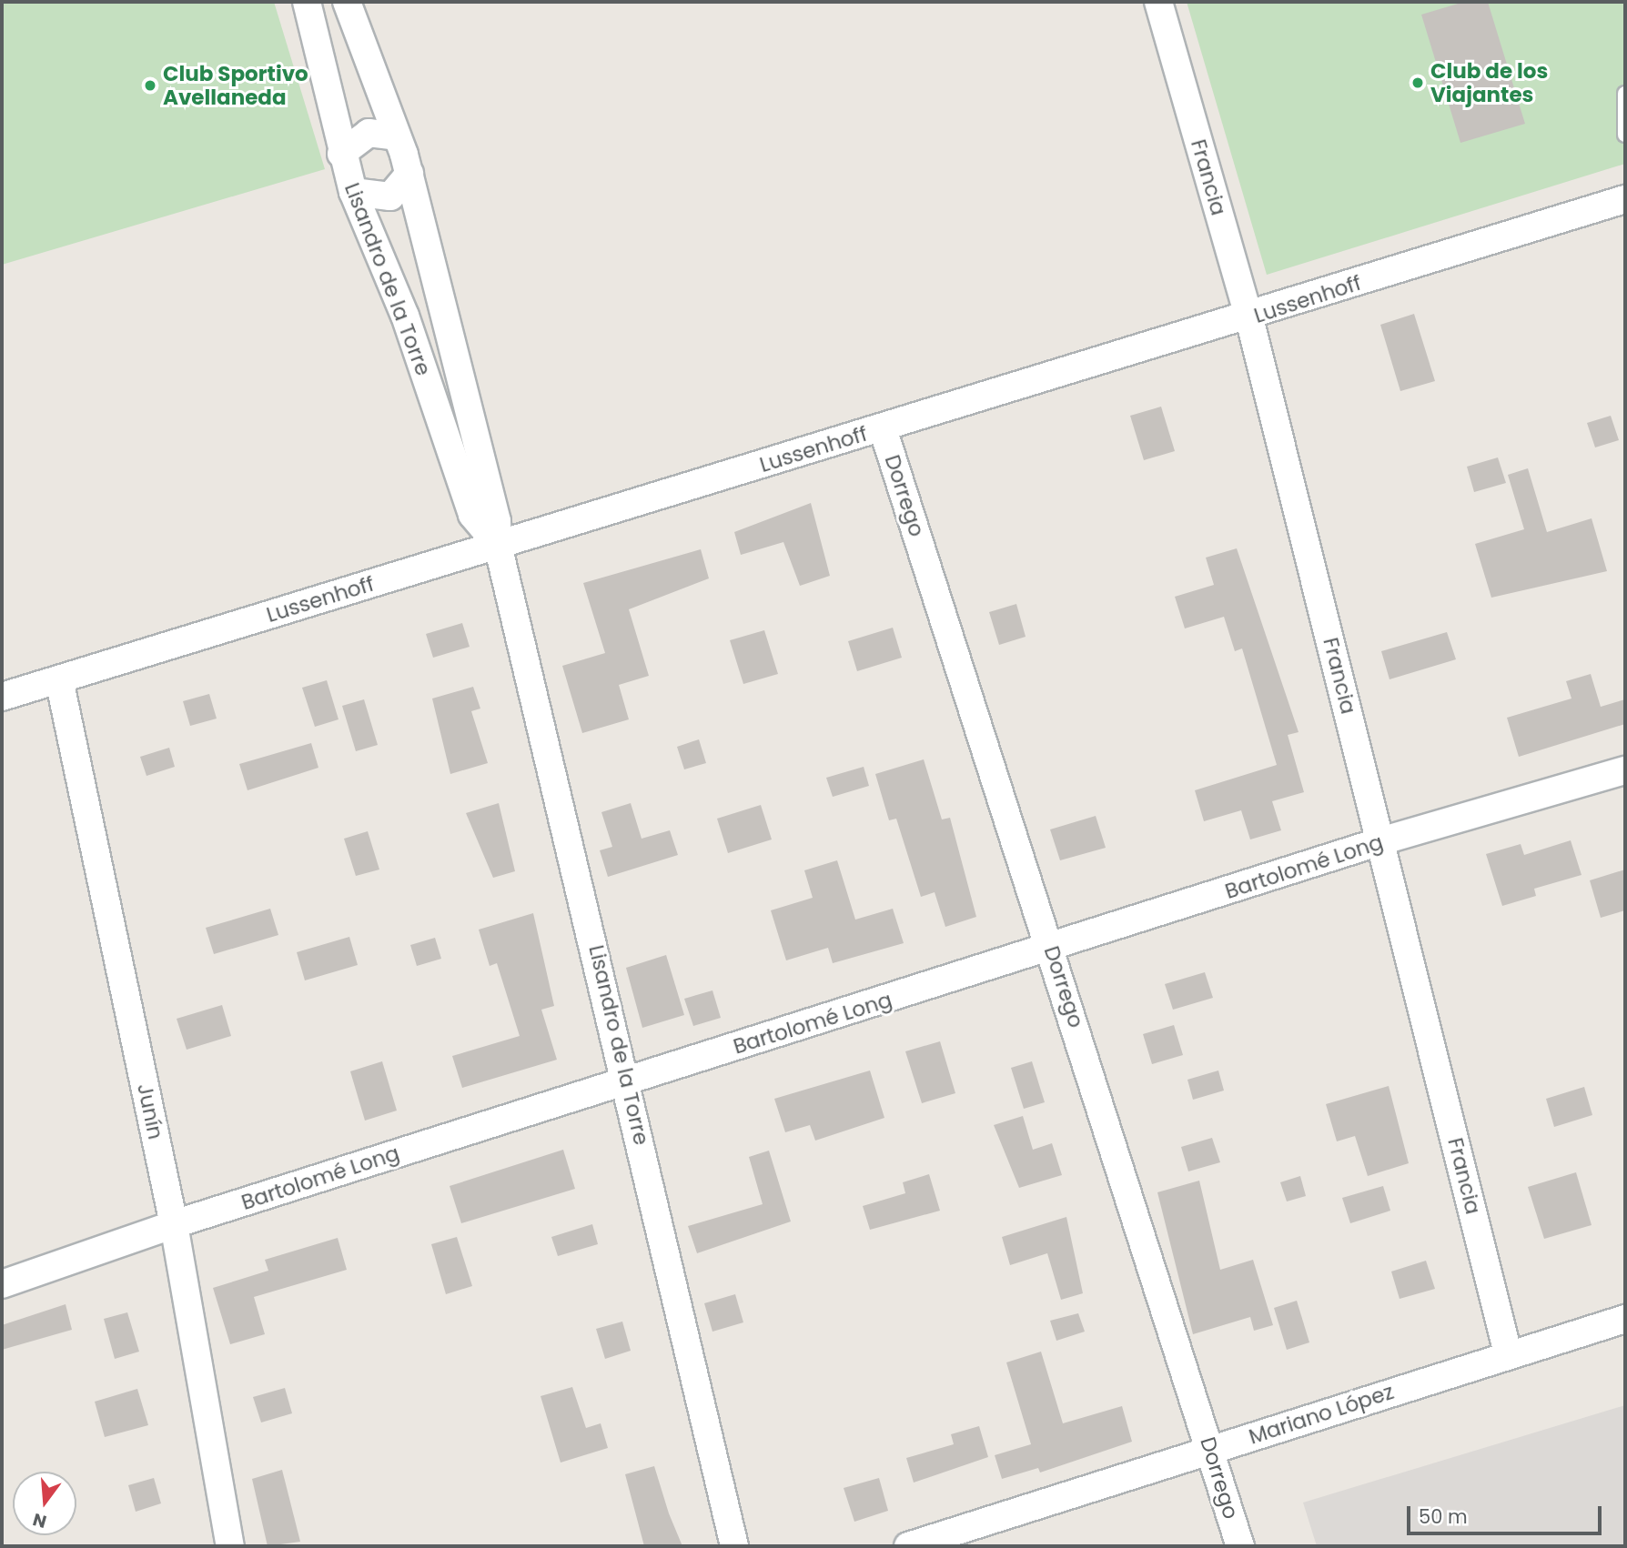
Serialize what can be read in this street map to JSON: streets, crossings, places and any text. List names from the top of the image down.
{
  "streets": {
    "street": [
      "Francia",
      "Lisandro de la Torre",
      "Lussenhoff",
      "Dorrego",
      "Bartolomé Long",
      "Junín",
      "Mariano López"
    ]
  },
  "crossings": [
    ["Francia", "Lussenhoff"],
    ["Francia", "Bartolomé Long"],
    ["Francia", "Mariano López"],
    ["Lisandro de la Torre", "Lussenhoff"],
    ["Lisandro de la Torre", "Bartolomé Long"],
    ["Lussenhoff", "Dorrego"],
    ["Lussenhoff", "Junín"],
    ["Dorrego", "Bartolomé Long"],
    ["Dorrego", "Mariano López"],
    ["Bartolomé Long", "Junín"]
  ],
  "places": ["Club de los Viajantes", "Club Sportivo Avellaneda"],
  "scale_bar": "50 m",
  "north": "bottom"
}
